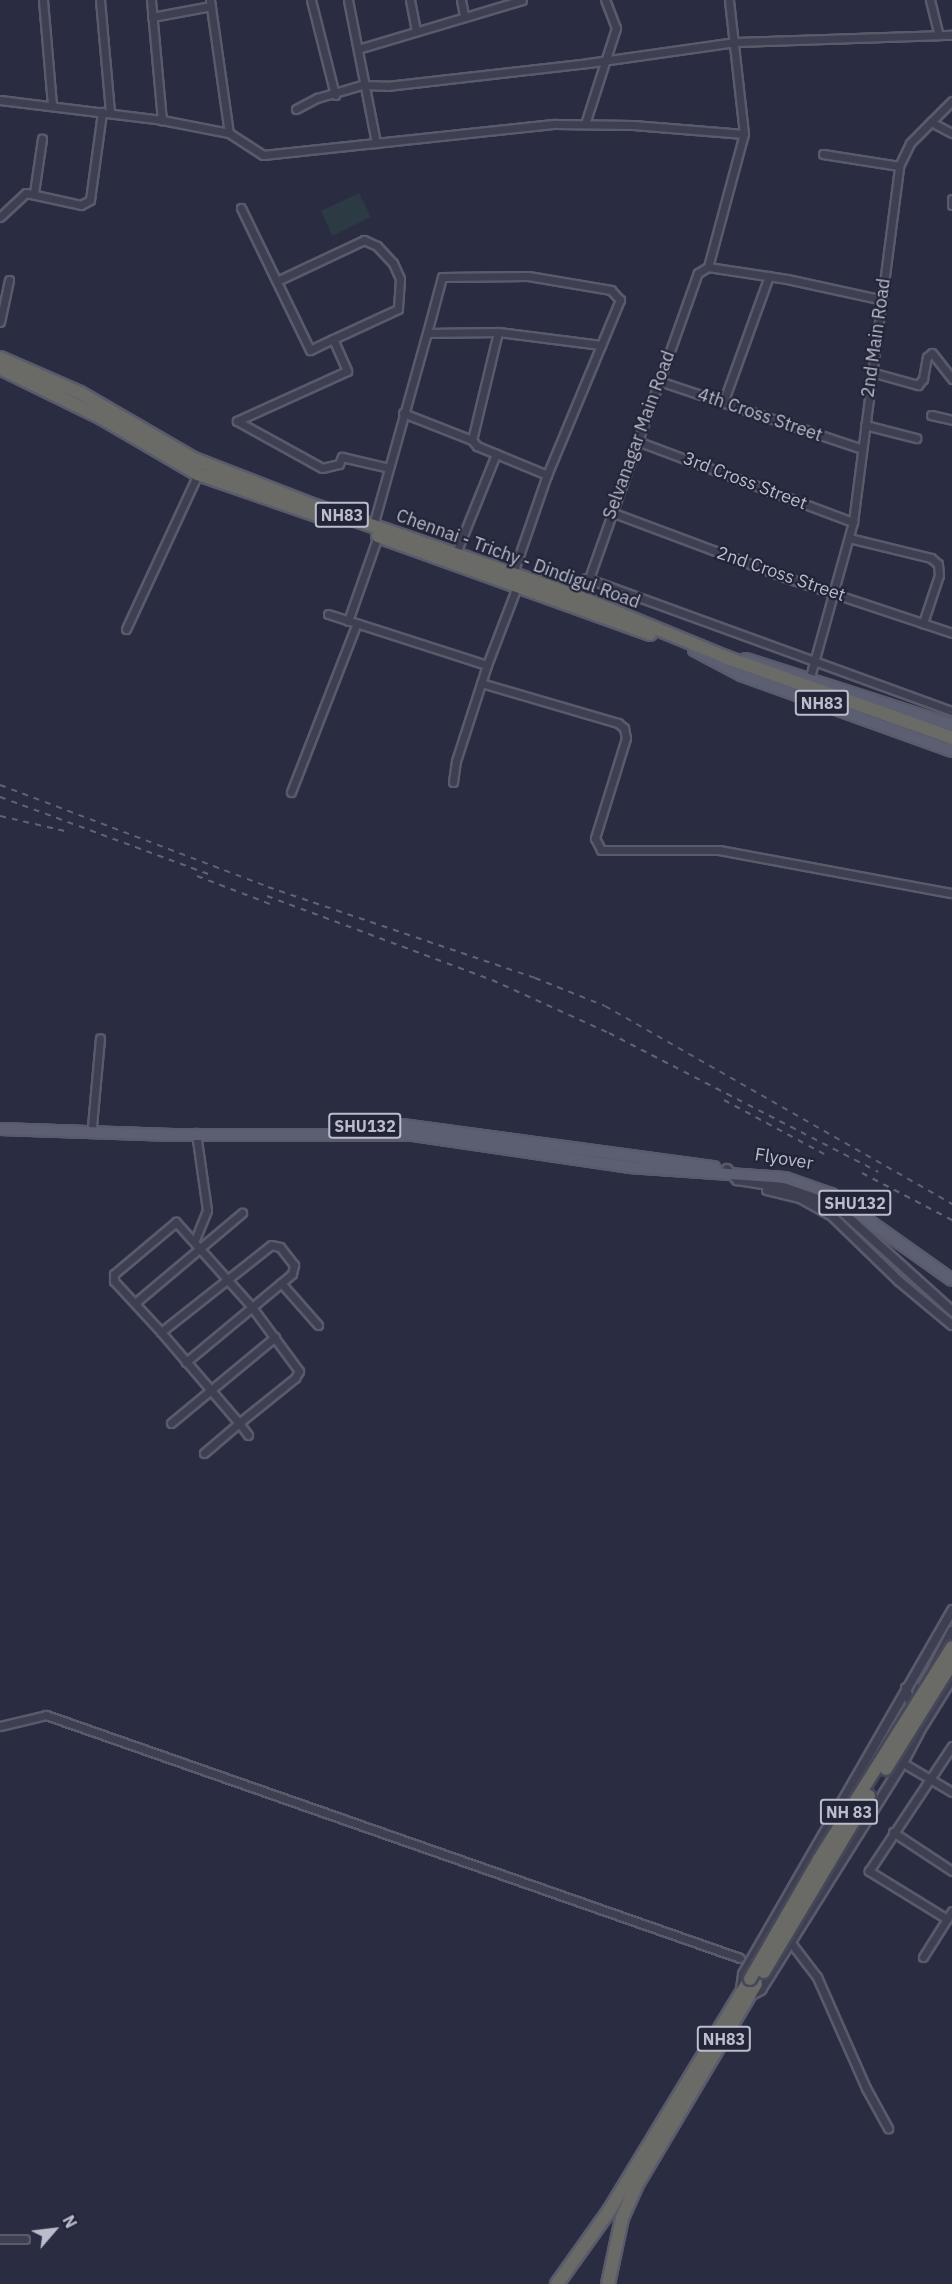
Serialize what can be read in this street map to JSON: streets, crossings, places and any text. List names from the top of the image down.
{
  "streets": {
    "highway": ["NH83", "Chennai - Trichy - Dindigul Road", "NH 83"],
    "main road": ["SHU132", "Flyover"],
    "street": [
      "2nd Main Road",
      "4th Cross Street",
      "Selvanagar Main Road",
      "3rd Cross Street",
      "2nd Cross Street"
    ]
  },
  "crossings": [
    ["2nd Main Road", "4th Cross Street"],
    ["2nd Main Road", "3rd Cross Street"],
    ["2nd Main Road", "2nd Cross Street"],
    ["4th Cross Street", "Selvanagar Main Road"],
    ["Selvanagar Main Road", "3rd Cross Street"],
    ["Selvanagar Main Road", "Chennai - Trichy - Dindigul Road"],
    ["Selvanagar Main Road", "2nd Cross Street"],
    ["NH83", "Chennai - Trichy - Dindigul Road"],
    ["SHU132", "Flyover"]
  ],
  "north": "top right"
}
